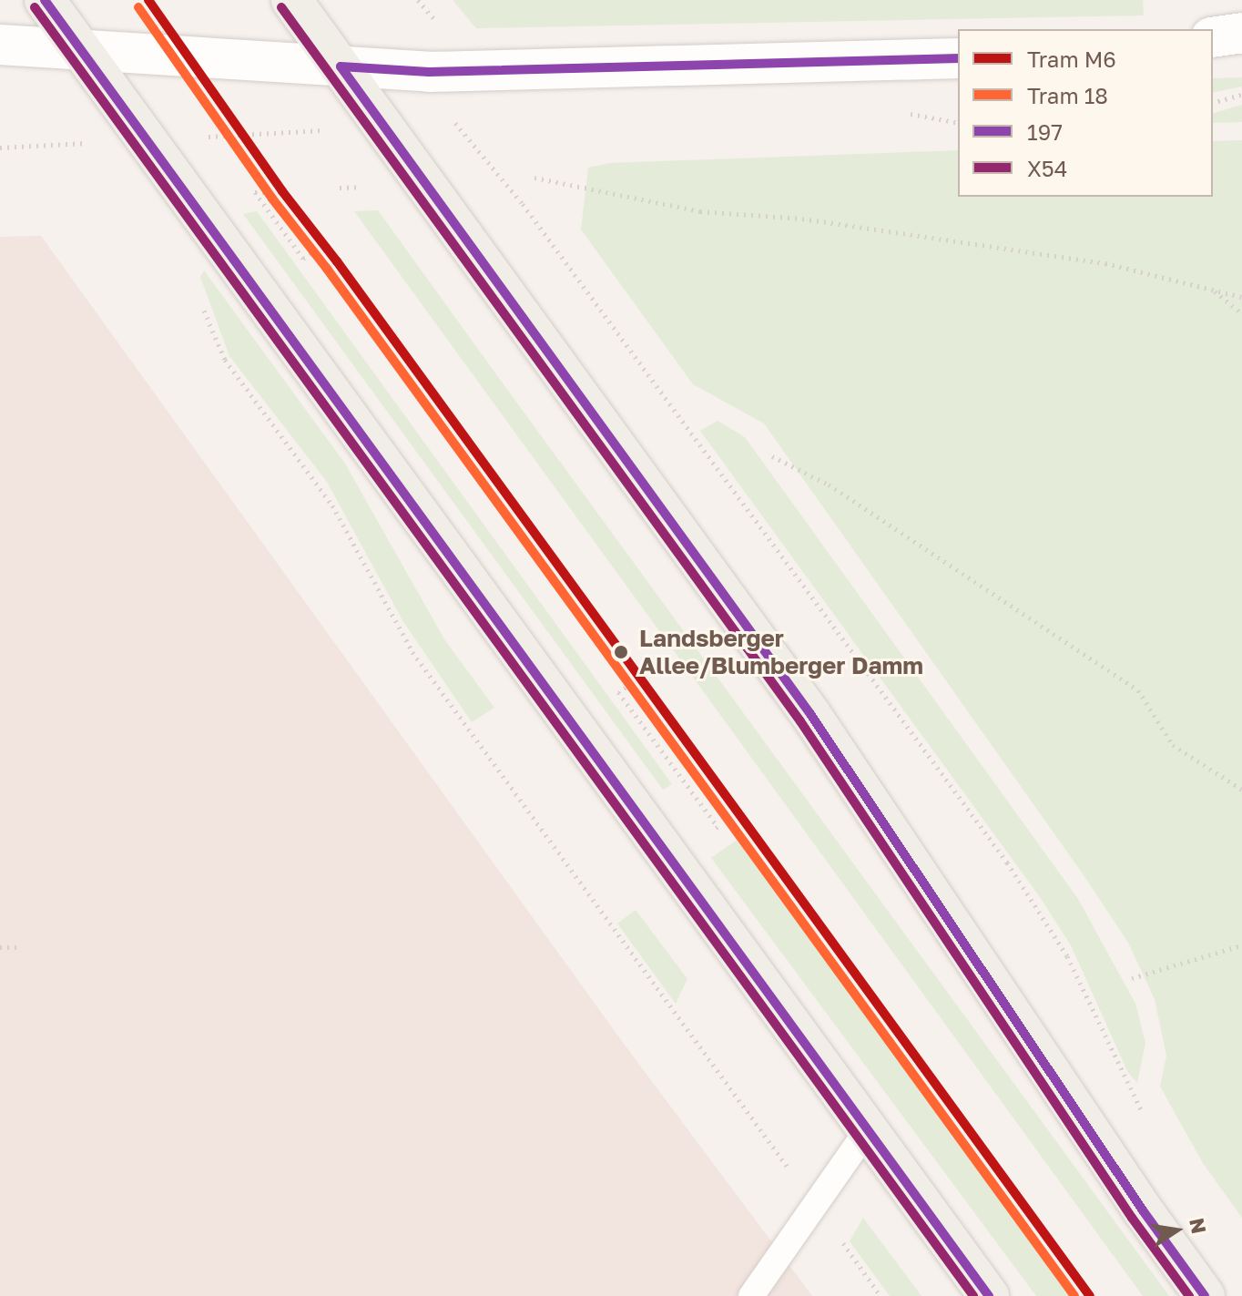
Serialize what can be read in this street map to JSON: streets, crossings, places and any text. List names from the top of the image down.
{
  "places": ["Landsberger Allee/Blumberger Damm"],
  "lines": [
    "tram line M6",
    "transit line 197",
    "tram line 18",
    "transit line X54"
  ],
  "legend": [
    "Tram M6",
    "Tram 18",
    "197",
    "X54"
  ],
  "north": "right"
}
